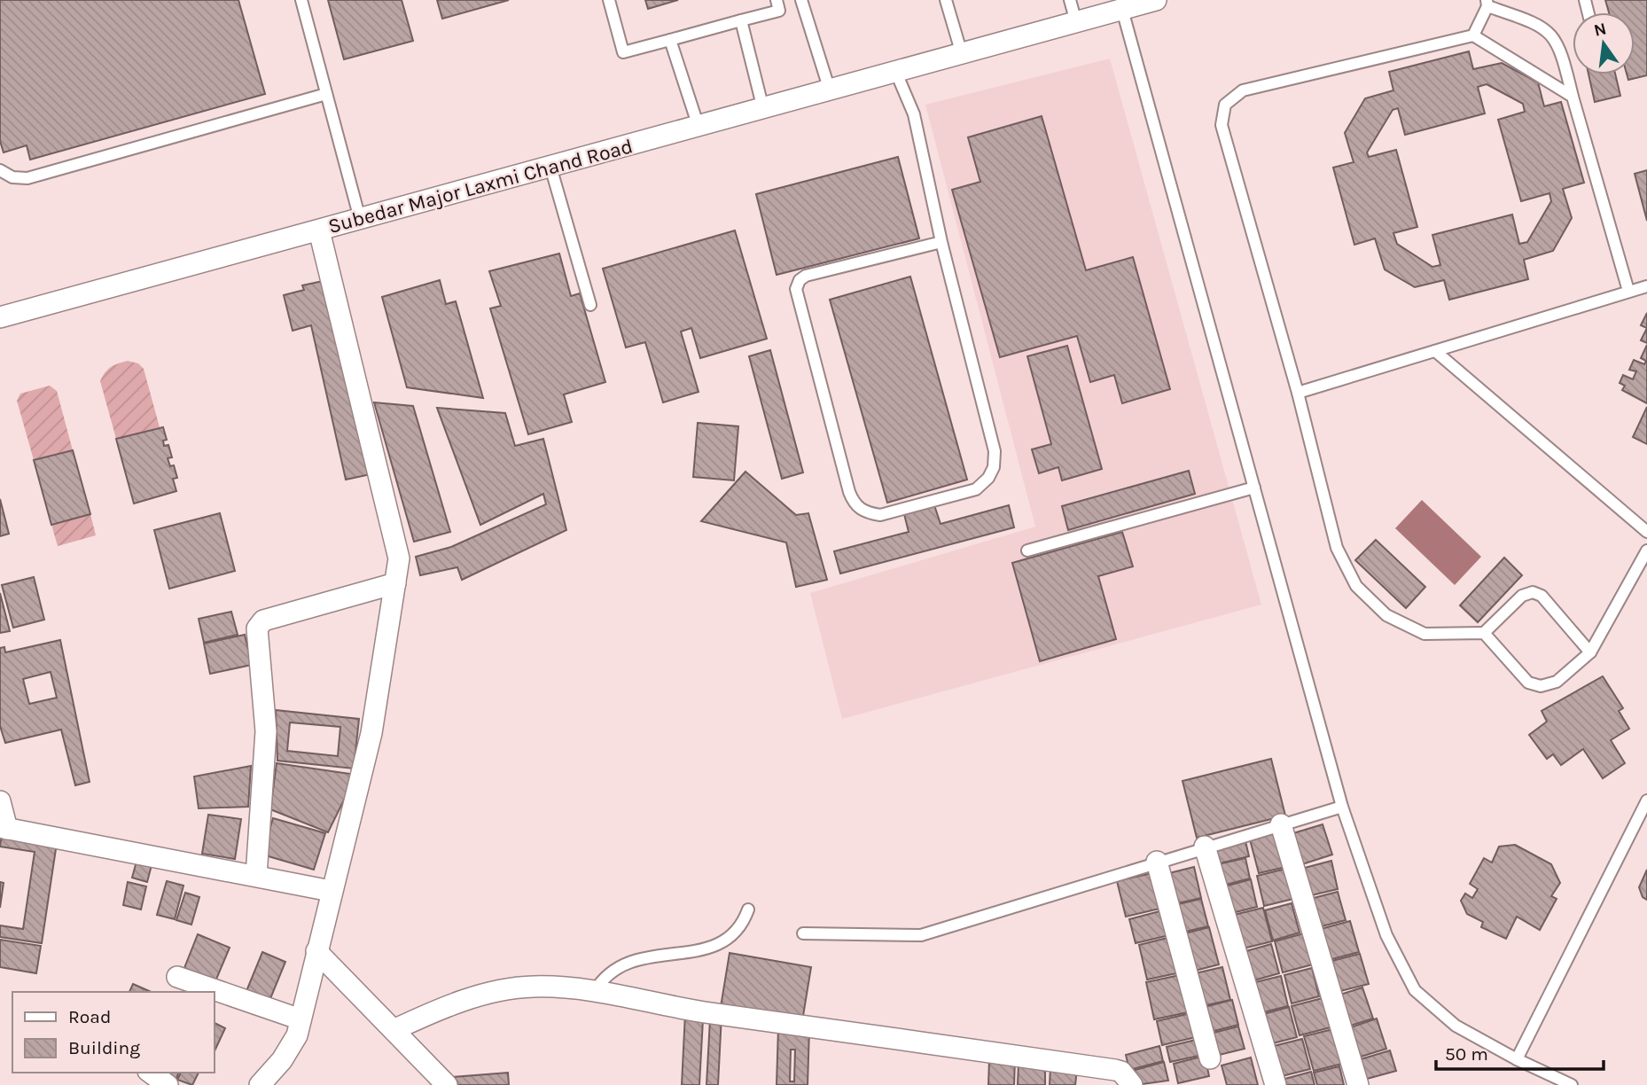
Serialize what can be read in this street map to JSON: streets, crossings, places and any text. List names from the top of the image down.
{
  "streets": {
    "street": ["Subedar Major Laxmi Chand Road"]
  },
  "legend": ["Road", "Building"],
  "scale_bar": "50 m",
  "north": "top"
}
